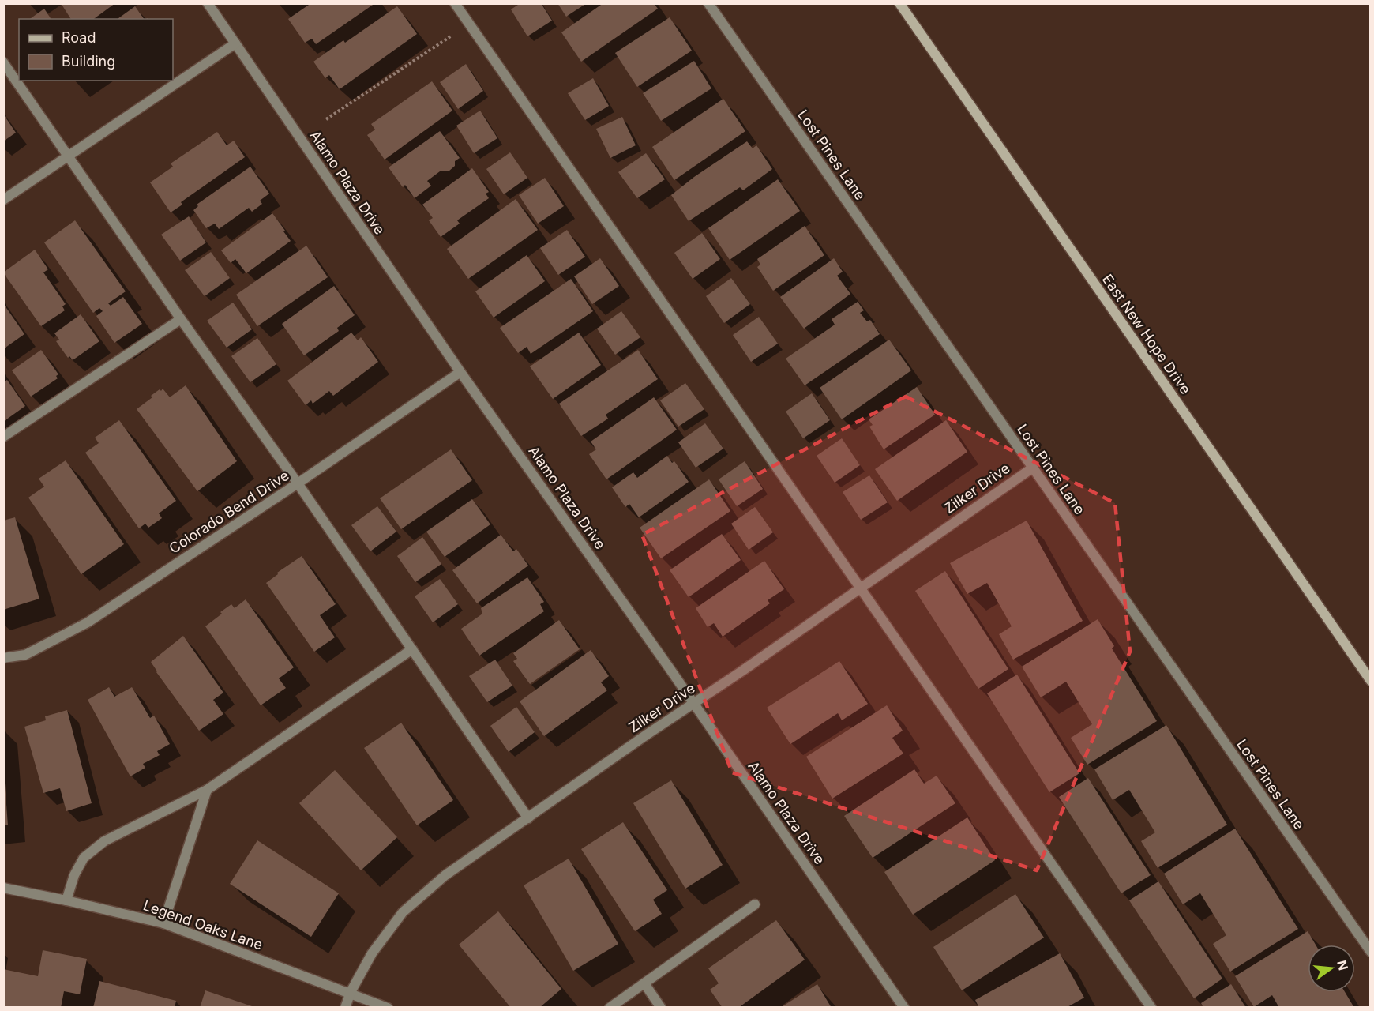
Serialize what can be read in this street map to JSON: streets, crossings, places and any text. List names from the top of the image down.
{
  "streets": {
    "main road": ["East New Hope Drive"],
    "street": [
      "Lost Pines Lane",
      "Alamo Plaza Drive",
      "Zilker Drive",
      "Colorado Bend Drive",
      "Legend Oaks Lane"
    ]
  },
  "crossings": [
    ["Lost Pines Lane", "Zilker Drive"],
    ["Alamo Plaza Drive", "Zilker Drive"],
    ["Alamo Plaza Drive", "Colorado Bend Drive"],
    ["Zilker Drive", "Legend Oaks Lane"]
  ],
  "legend": ["Road", "Building"],
  "north": "right"
}
